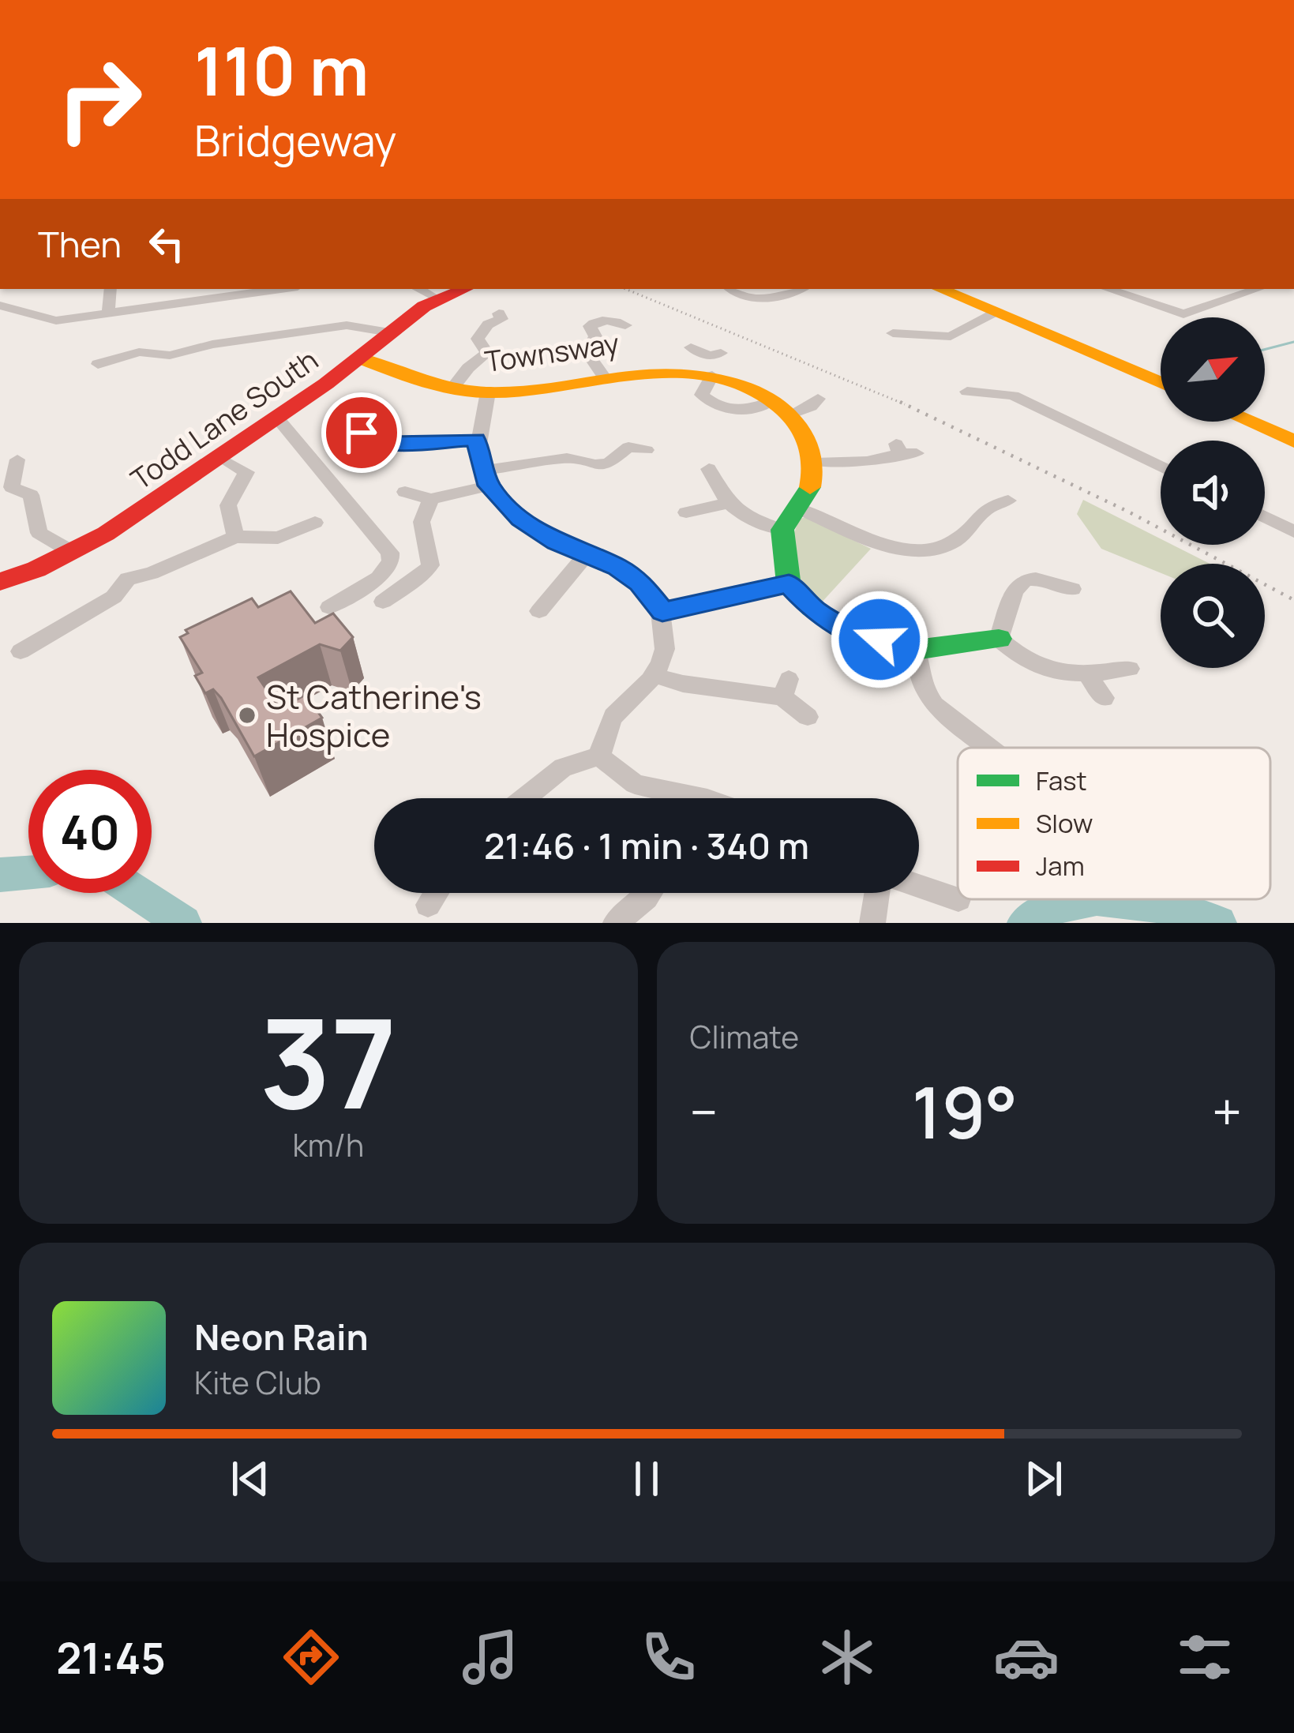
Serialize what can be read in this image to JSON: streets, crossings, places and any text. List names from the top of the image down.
{
  "streets": {
    "street": ["Townsway", "Todd Lane South"]
  },
  "crossings": [
    ["Townsway", "Todd Lane South"]
  ],
  "places": ["St Catherine's Hospice"],
  "legend": ["Fast", "Slow", "Jam"],
  "north": "top right",
  "page": {
    "turn": ["110 m", "Bridgeway"],
    "then": "Then",
    "limit": "40",
    "trip": "21:46 · 1 min · 340 m",
    "tile": [
      ["37", "km/h"],
      "Climate"
    ],
    "heat": ["−", "19°", "+"],
    "song": ["Neon Rain", "Kite Club"],
    "tabs": "21:45"
  }
}
